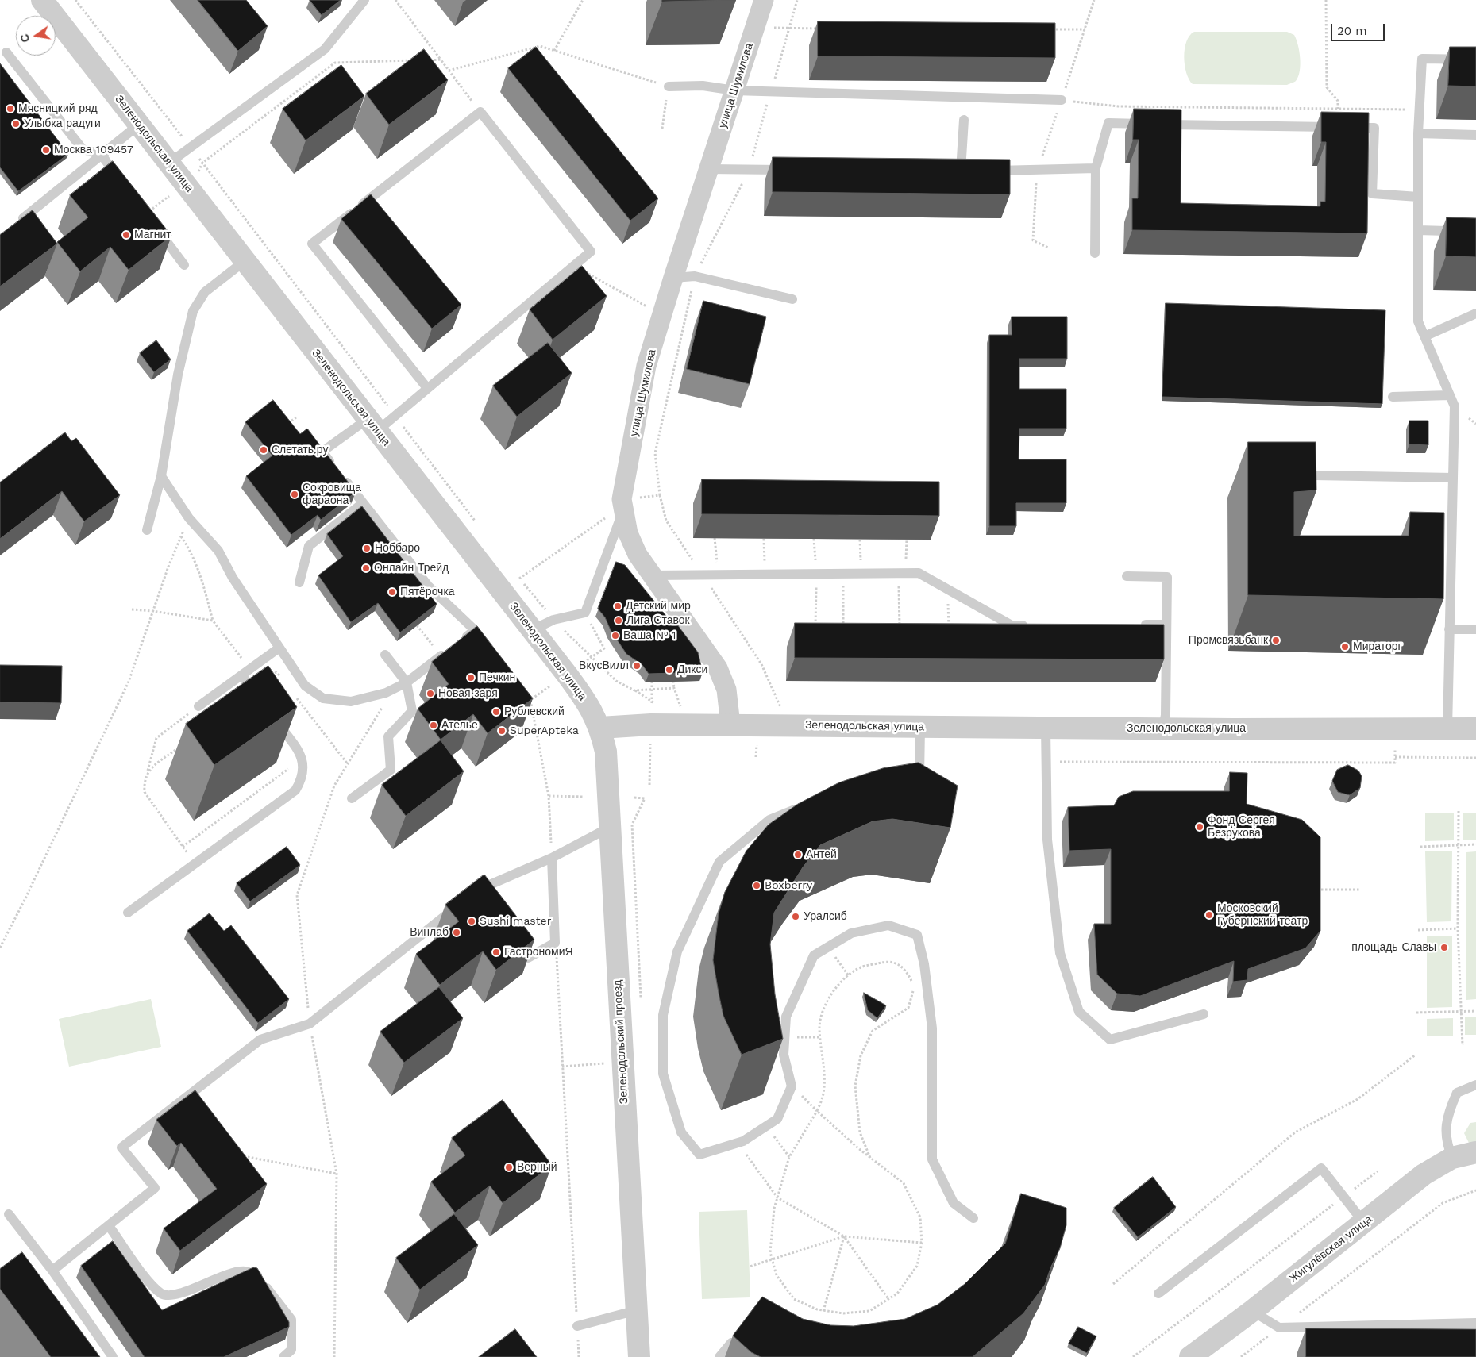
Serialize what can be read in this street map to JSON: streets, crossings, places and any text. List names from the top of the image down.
{
  "streets": {
    "street": [
      "улица Шумилова",
      "Зеленодольская улица",
      "Зеленодольский проезд",
      "Жигулёвская улица"
    ]
  },
  "crossings": [
    ["улица Шумилова", "Зеленодольская улица"],
    ["Зеленодольская улица", "Зеленодольский проезд"]
  ],
  "places": [
    "Мясницкий ряд",
    "Улыбка радуги",
    "Москва 109457",
    "Магнит",
    "Слетать.ру",
    "Сокровища фараона",
    "Ноббаро",
    "Онлайн Трейд",
    "Пятёрочка",
    "Детский мир",
    "Лига Ставок",
    "Ваша № 1",
    "Промсвязьбанк",
    "Мираторг",
    "ВкусВилл",
    "Дикси",
    "Печкин",
    "Новая заря",
    "Рублевский",
    "Ателье",
    "SuperApteka",
    "Фонд Сергея Безрукова",
    "Антей",
    "Boxberry",
    "Московский Губернский театр",
    "Уралсиб",
    "Sushi master",
    "Винлаб",
    "площадь Славы",
    "ГастрономиЯ",
    "Верный"
  ],
  "scale_bar": "20 m",
  "north": "left"
}
